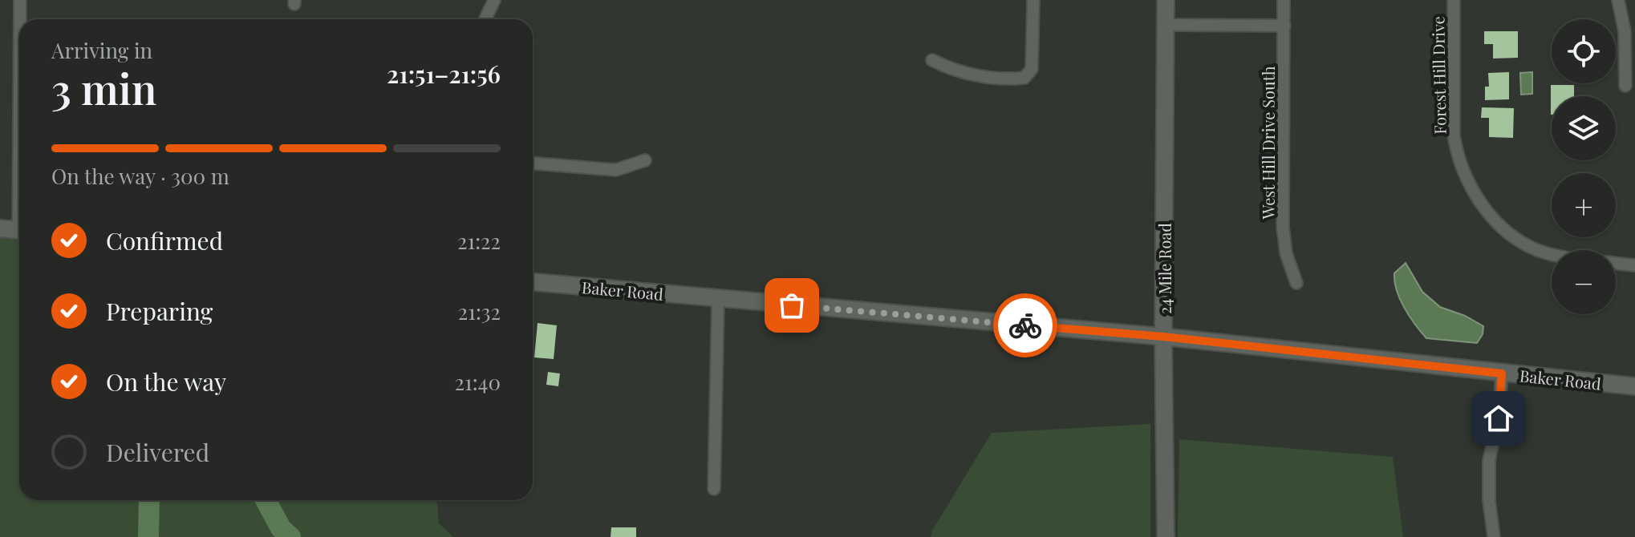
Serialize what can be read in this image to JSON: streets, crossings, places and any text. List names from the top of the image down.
{
  "streets": {
    "street": [
      "Forest Hill Drive",
      "West Hill Drive South",
      "24 Mile Road",
      "Baker Road"
    ]
  },
  "crossings": [
    ["24 Mile Road", "Baker Road"]
  ],
  "page": {
    "map_buttons": ["+", "−"],
    "heading": ["3 min", "Arriving in", "21:51–21:56"],
    "bar": "On the way · 300 m",
    "list": [
      ["Confirmed", "21:22"],
      ["Preparing", "21:32"],
      ["On the way", "21:40"],
      "Delivered"
    ]
  }
}
